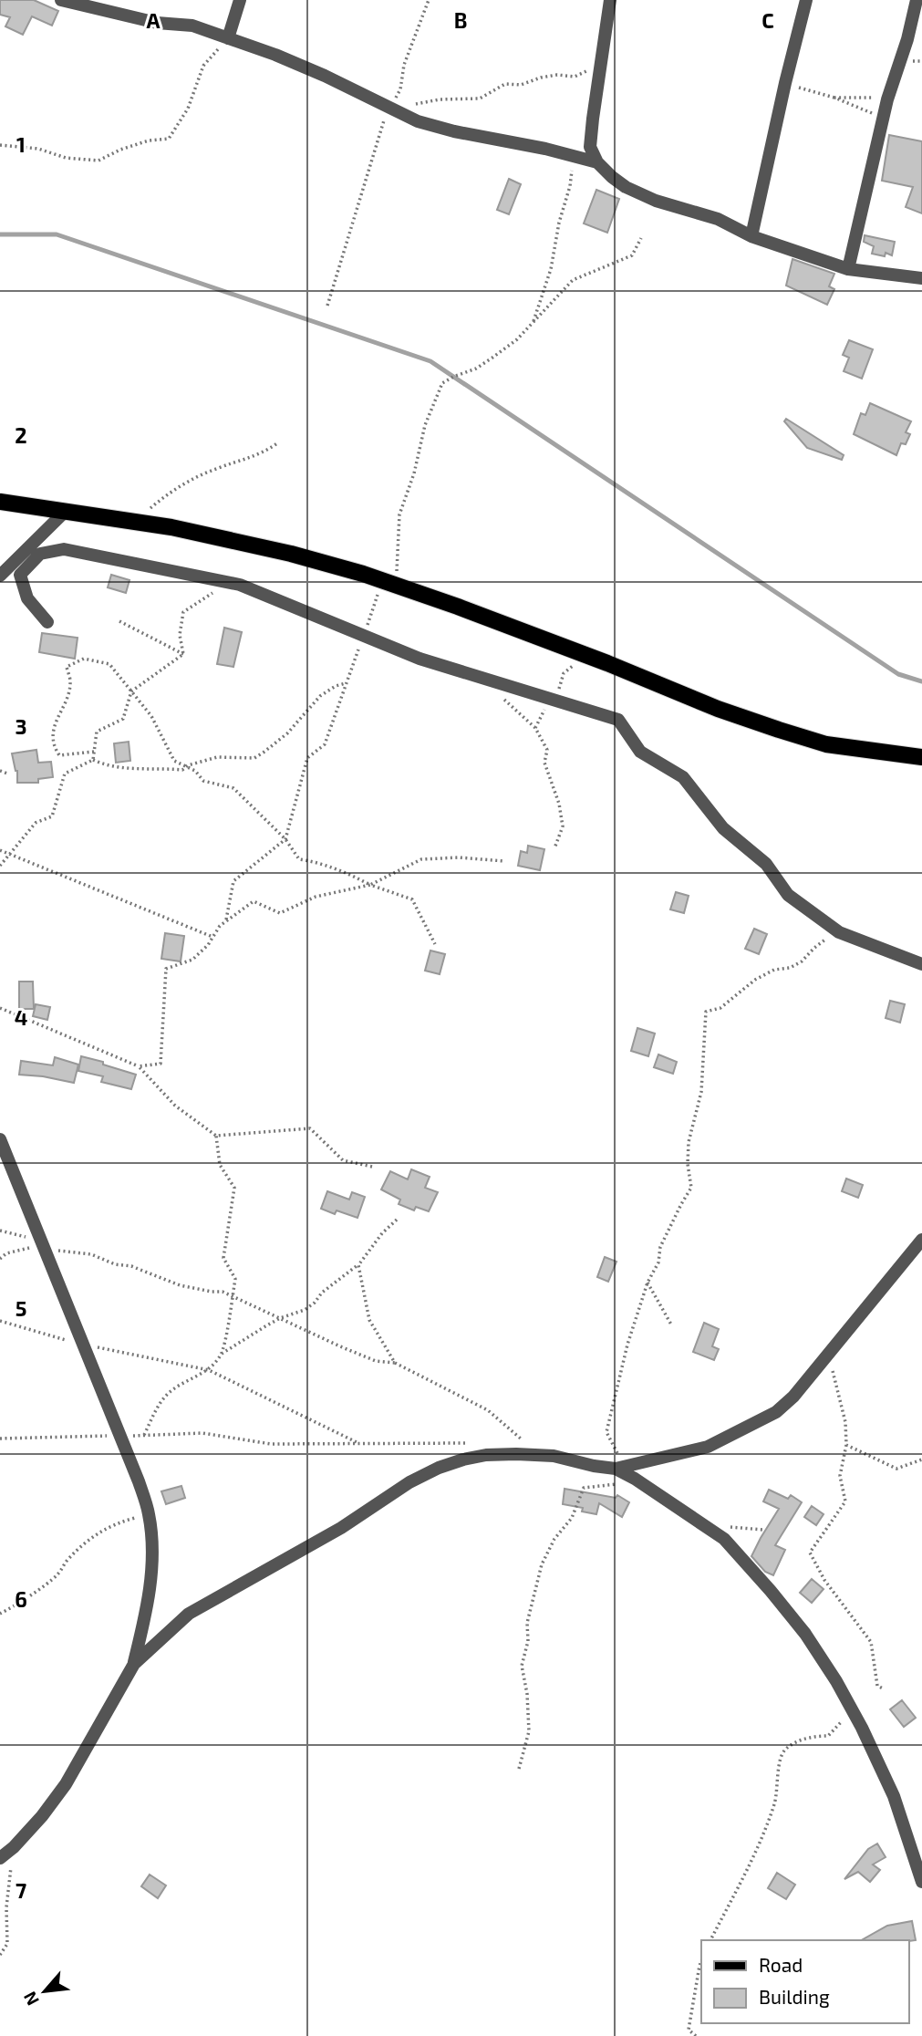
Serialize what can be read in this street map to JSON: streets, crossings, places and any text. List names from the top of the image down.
{
  "legend": ["Road", "Building"],
  "north": "bottom left",
  "grid": {
    "columns": ["A", "B", "C"],
    "rows": [
      "1",
      "2",
      "3",
      "4",
      "5",
      "6",
      "7"
    ]
  }
}
